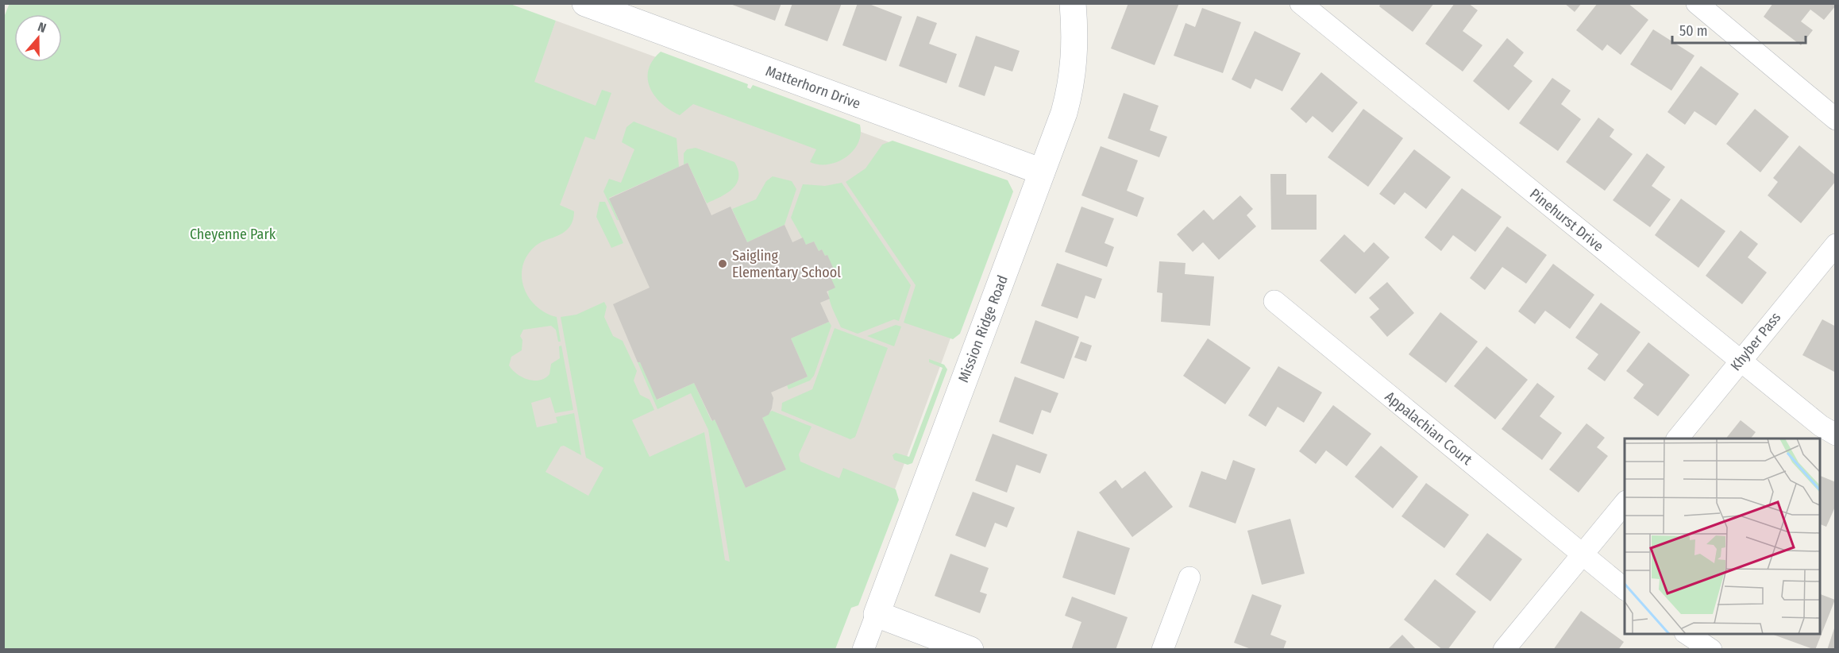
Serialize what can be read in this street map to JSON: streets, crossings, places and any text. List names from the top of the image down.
{
  "streets": {
    "street": [
      "Matterhorn Drive",
      "Pinehurst Drive",
      "Mission Ridge Road",
      "Khyber Pass",
      "Appalachian Court"
    ]
  },
  "crossings": [
    ["Matterhorn Drive", "Mission Ridge Road"],
    ["Pinehurst Drive", "Khyber Pass"]
  ],
  "parks": ["Cheyenne Park"],
  "places": ["Saigling Elementary School"],
  "scale_bar": "50 m",
  "north": "top"
}
